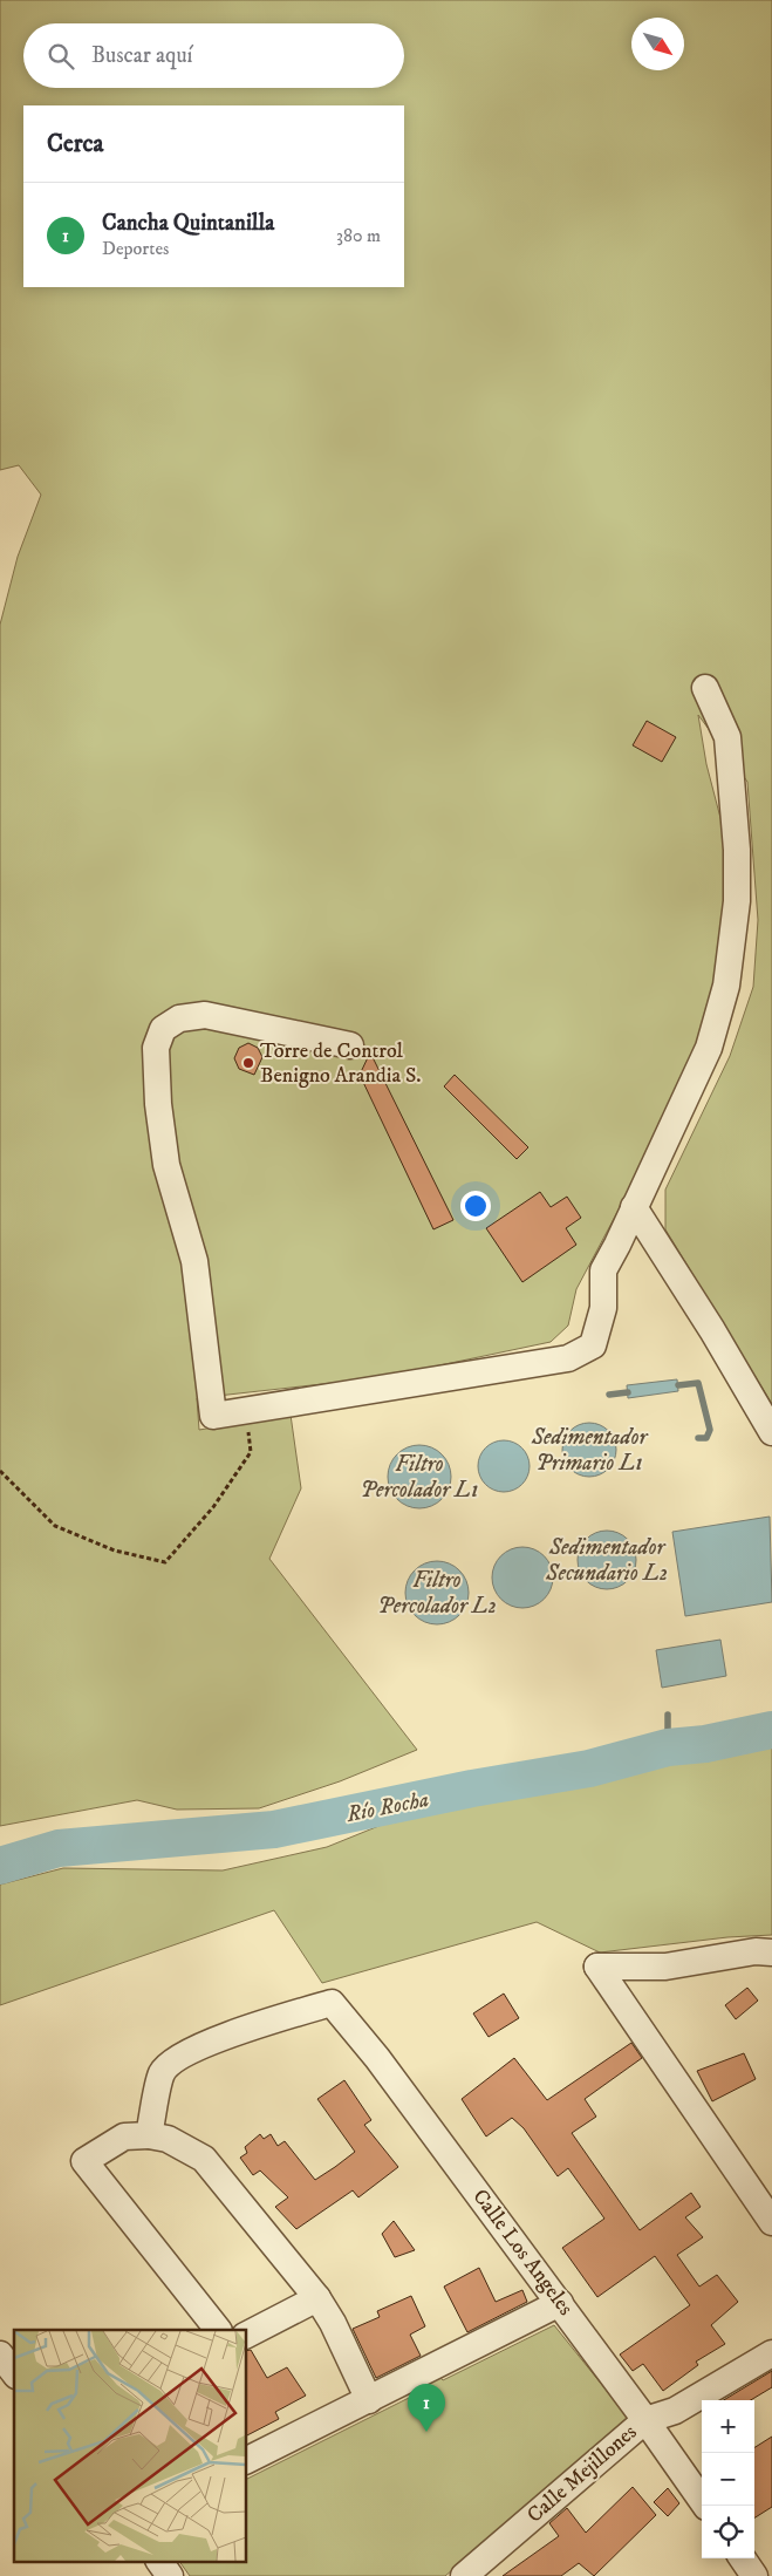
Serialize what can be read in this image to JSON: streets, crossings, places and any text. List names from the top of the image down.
{
  "streets": {
    "street": ["Calle Los Angeles", "Calle Mejillones"]
  },
  "crossings": [
    ["Calle Los Angeles", "Calle Mejillones"]
  ],
  "water": [
    "Sedimentador Primario L1",
    "Filtro Percolador L1",
    "Sedimentador Secundario L2",
    "Filtro Percolador L2",
    "Río Rocha"
  ],
  "places": ["Torre de Control Benigno Arandia S."],
  "north": "bottom right",
  "page": {
    "search": "Buscar aquí",
    "heading": "Cerca",
    "list": [
      {
        "mark": "1",
        "name": "Cancha Quintanilla",
        "note": "Deportes",
        "value": "380 m"
      }
    ],
    "pins": "1",
    "map_buttons": ["+", "−"]
  }
}
